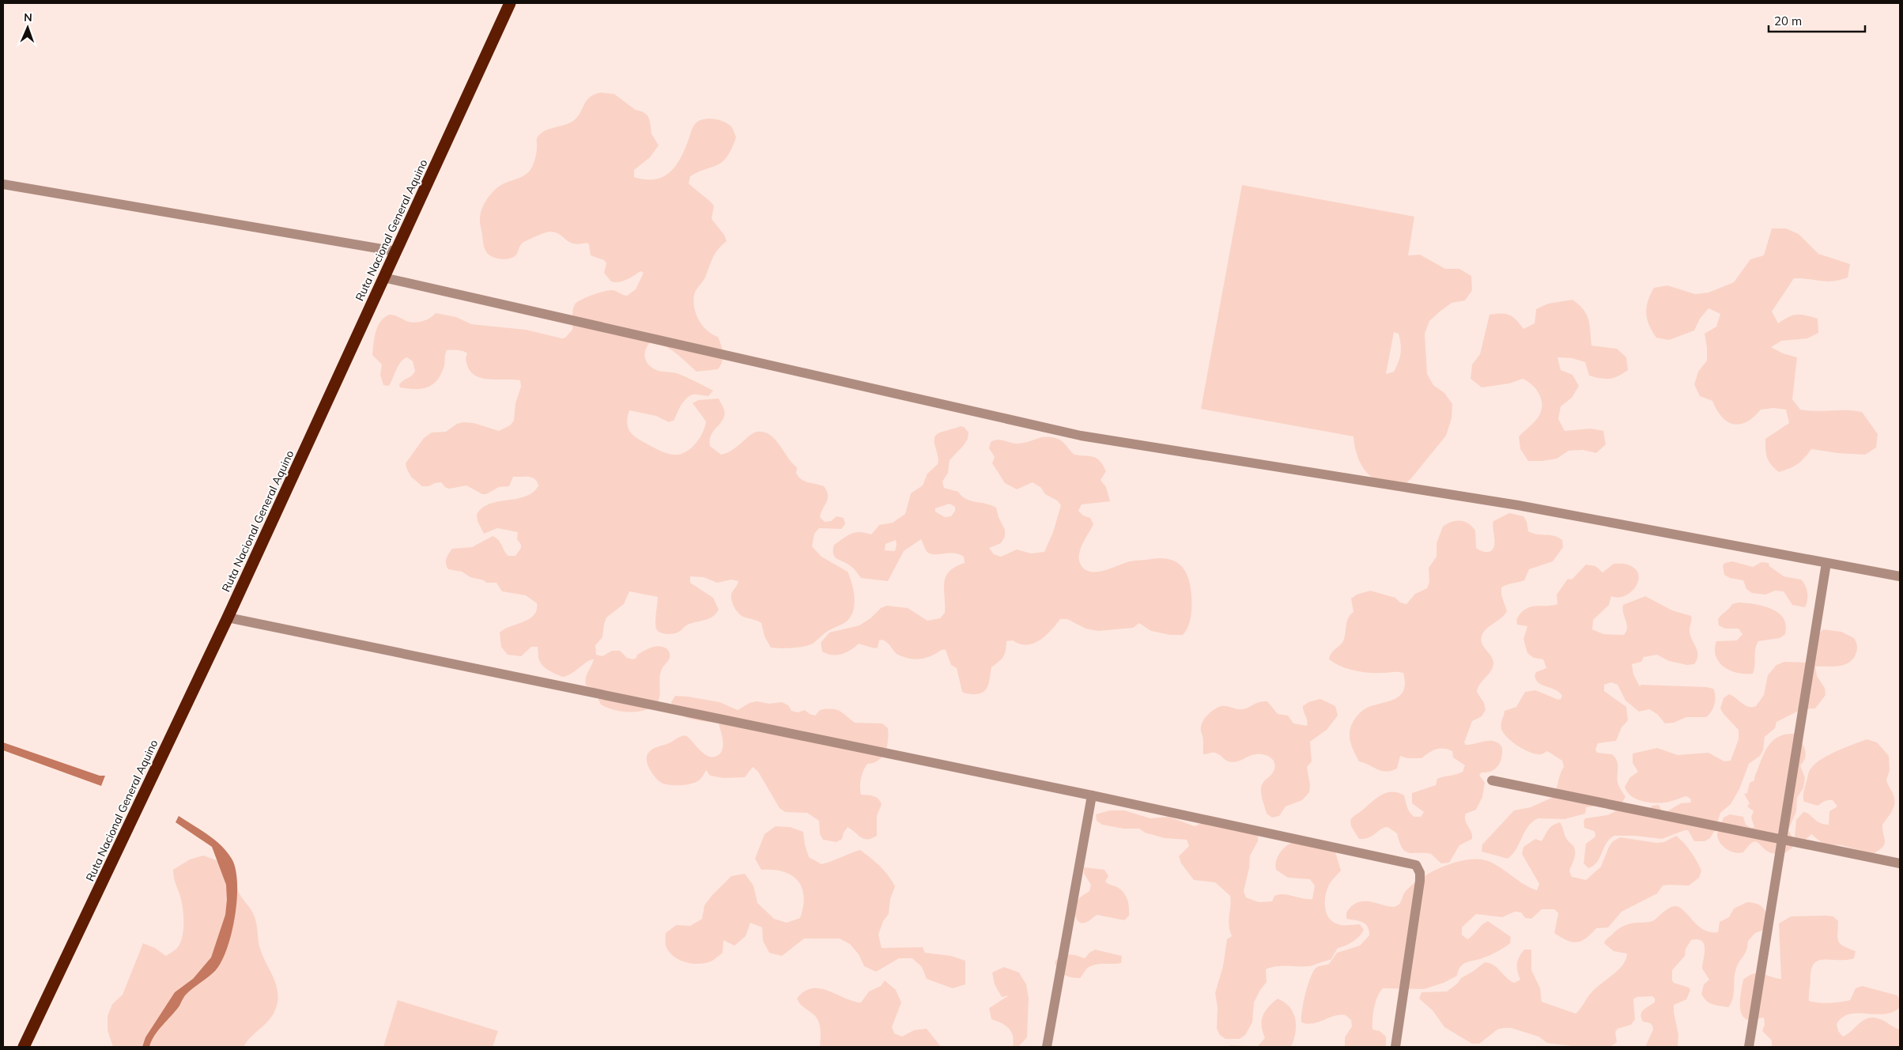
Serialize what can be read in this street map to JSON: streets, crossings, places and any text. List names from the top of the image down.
{
  "streets": {
    "highway": ["Ruta Nacional General Aquino"]
  },
  "scale_bar": "20 m",
  "north": "top"
}
